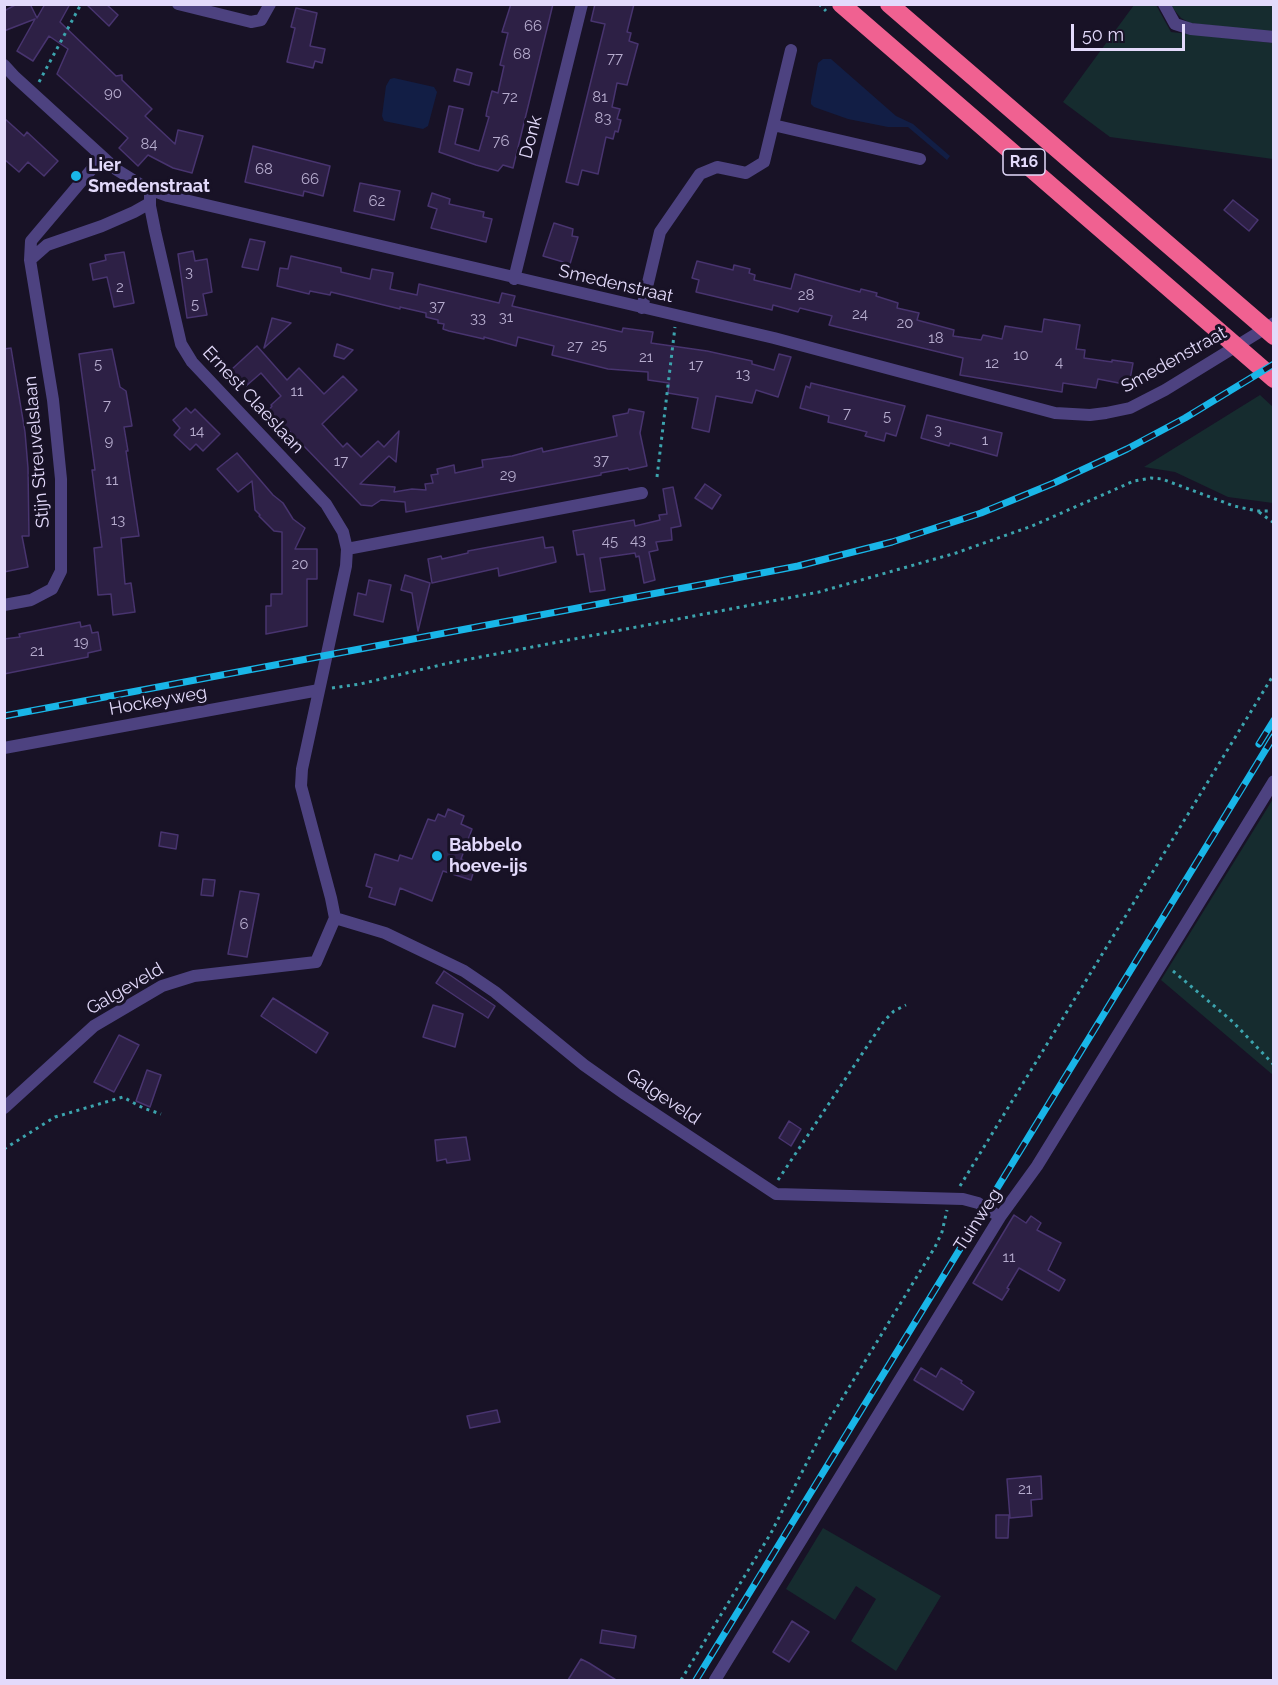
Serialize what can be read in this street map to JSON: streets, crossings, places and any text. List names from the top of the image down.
{
  "streets": {
    "highway": ["R16"],
    "street": [
      "Donk",
      "Smedenstraat",
      "Ernest Claeslaan",
      "Stijn Streuvelslaan",
      "Hockeyweg",
      "Galgeveld",
      "Tuinweg"
    ]
  },
  "crossings": [
    ["Donk", "Smedenstraat"],
    ["Smedenstraat", "Ernest Claeslaan"],
    ["Smedenstraat", "Stijn Streuvelslaan"],
    ["Ernest Claeslaan", "Hockeyweg"],
    ["Galgeveld", "Tuinweg"]
  ],
  "places": ["Lier Smedenstraat", "Babbelo hoeve-ijs"],
  "house_numbers": [
    "66",
    "68",
    "77",
    "90",
    "72",
    "81",
    "83",
    "76",
    "84",
    "68",
    "66",
    "62",
    "3",
    "2",
    "28",
    "5",
    "37",
    "24",
    "31",
    "33",
    "20",
    "18",
    "25",
    "27",
    "10",
    "21",
    "4",
    "12",
    "5",
    "17",
    "13",
    "11",
    "7",
    "7",
    "5",
    "3",
    "14",
    "1",
    "9",
    "37",
    "17",
    "29",
    "11",
    "13",
    "43",
    "45",
    "20",
    "19",
    "21",
    "6",
    "11",
    "21"
  ],
  "scale_bar": "50 m"
}
